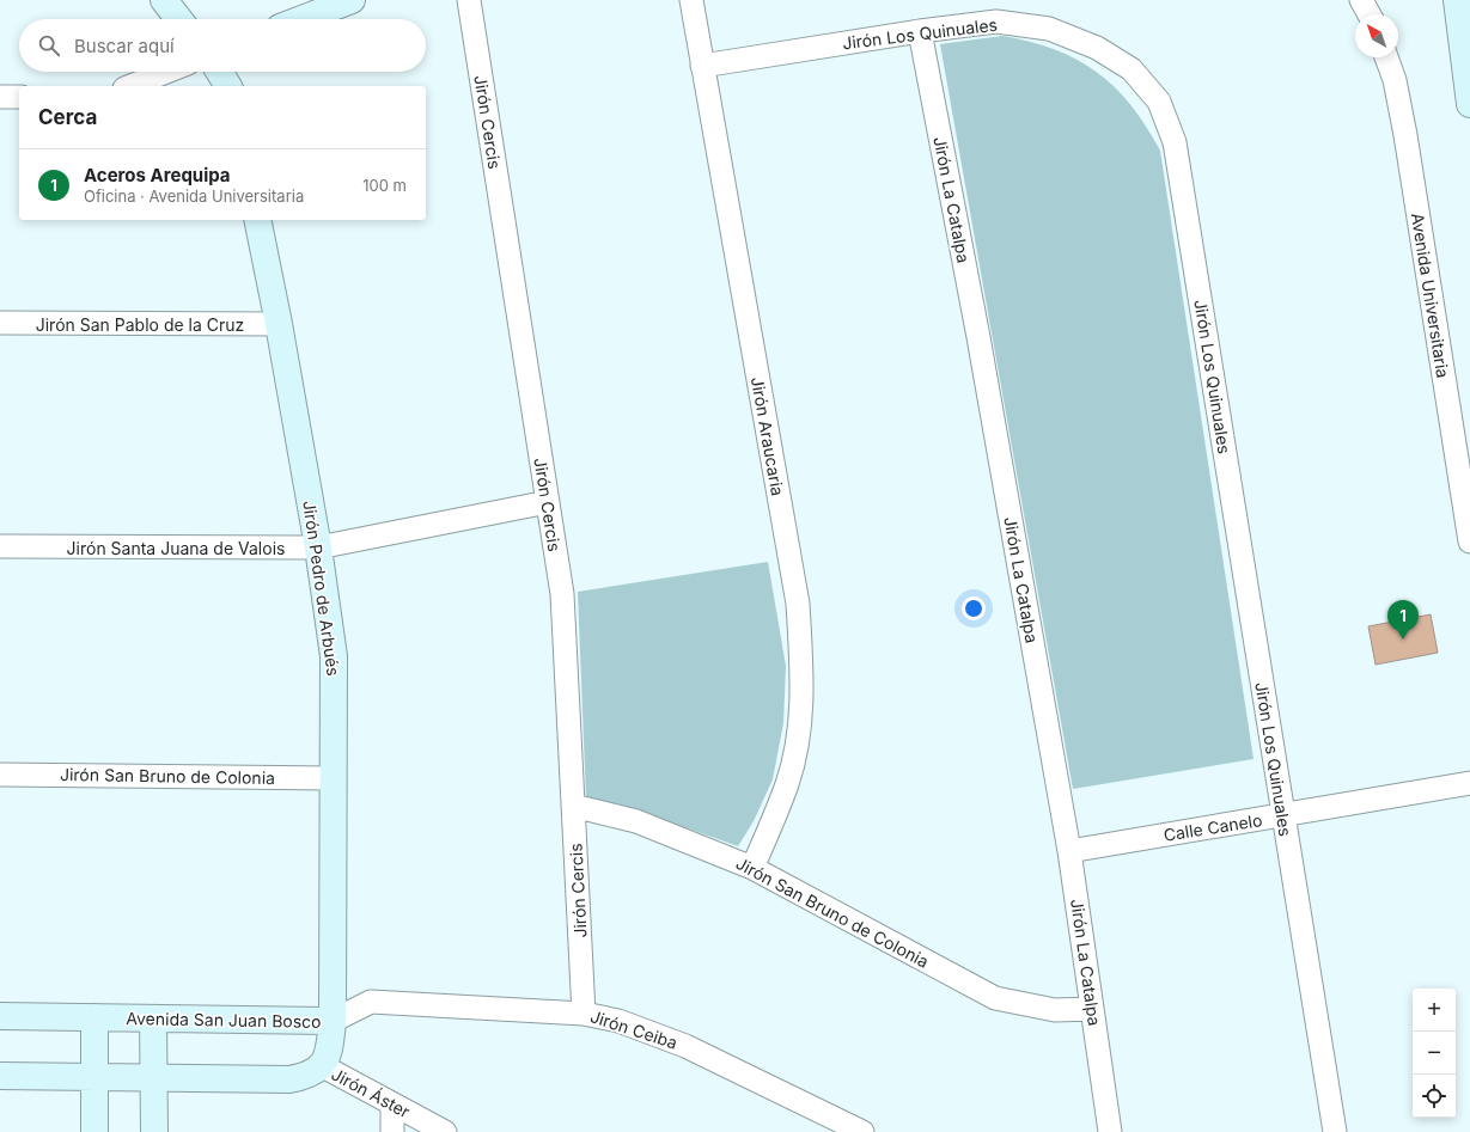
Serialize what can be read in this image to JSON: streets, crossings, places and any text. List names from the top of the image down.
{
  "streets": {
    "street": [
      "Jirón Los Quinuales",
      "Jirón Cercis",
      "Jirón La Catalpa",
      "Avenida Universitaria",
      "Jirón San Pablo de la Cruz",
      "Jirón Araucaria",
      "Jirón Santa Juana de Valois",
      "Jirón Pedro de Arbués",
      "Jirón San Bruno de Colonia",
      "Calle Canelo",
      "Avenida San Juan Bosco",
      "Jirón Ceiba",
      "Jirón Áster"
    ]
  },
  "crossings": [
    ["Jirón Los Quinuales", "Jirón La Catalpa"],
    ["Jirón Los Quinuales", "Jirón Araucaria"],
    ["Jirón Los Quinuales", "Calle Canelo"],
    ["Jirón Cercis", "Jirón Santa Juana de Valois"],
    ["Jirón Cercis", "Jirón San Bruno de Colonia"],
    ["Jirón Cercis", "Jirón Ceiba"],
    ["Jirón La Catalpa", "Jirón San Bruno de Colonia"],
    ["Jirón La Catalpa", "Calle Canelo"],
    ["Jirón San Pablo de la Cruz", "Jirón Pedro de Arbués"],
    ["Jirón Araucaria", "Jirón San Bruno de Colonia"],
    ["Jirón Santa Juana de Valois", "Jirón Pedro de Arbués"],
    ["Jirón Pedro de Arbués", "Jirón San Bruno de Colonia"],
    ["Jirón Pedro de Arbués", "Avenida San Juan Bosco"],
    ["Jirón Pedro de Arbués", "Jirón Ceiba"],
    ["Avenida San Juan Bosco", "Jirón Ceiba"],
    ["Avenida San Juan Bosco", "Jirón Áster"]
  ],
  "north": "top left",
  "page": {
    "search": "Buscar aquí",
    "heading": "Cerca",
    "list": [
      {
        "mark": "1",
        "name": "Aceros Arequipa",
        "note": "Oficina · Avenida Universitaria",
        "value": "100 m"
      }
    ],
    "pins": "1",
    "map_buttons": ["+", "−"]
  }
}
